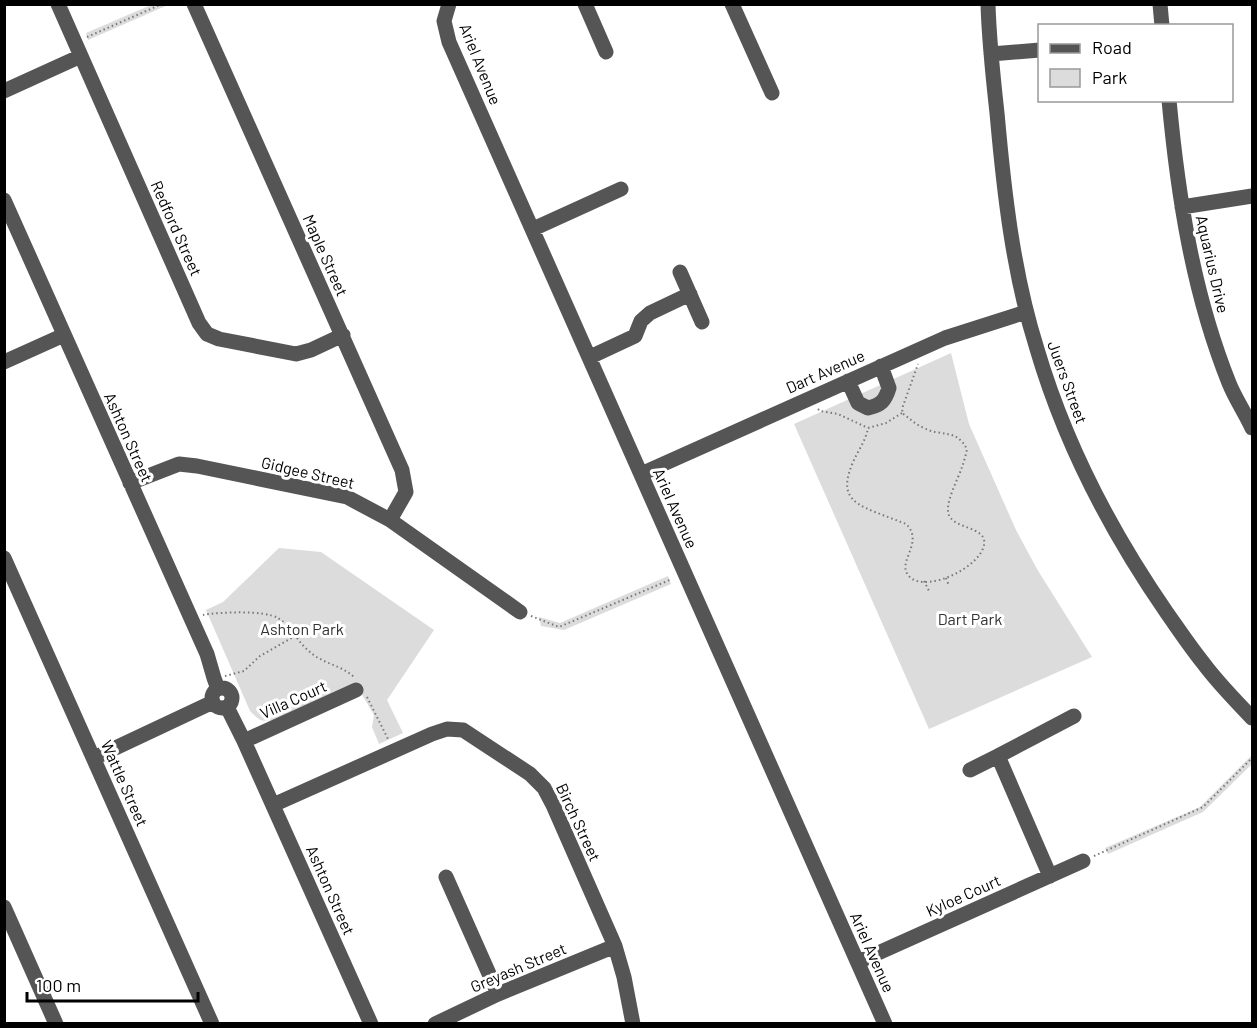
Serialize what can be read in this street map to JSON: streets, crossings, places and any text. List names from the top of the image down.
{
  "streets": {
    "street": [
      "Ariel Avenue",
      "Redford Street",
      "Maple Street",
      "Aquarius Drive",
      "Dart Avenue",
      "Juers Street",
      "Ashton Street",
      "Gidgee Street",
      "Villa Court",
      "Wattle Street",
      "Birch Street",
      "Kyloe Court",
      "Greyash Street"
    ]
  },
  "crossings": [
    ["Ariel Avenue", "Dart Avenue"],
    ["Ariel Avenue", "Kyloe Court"],
    ["Redford Street", "Maple Street"],
    ["Maple Street", "Gidgee Street"],
    ["Dart Avenue", "Juers Street"],
    ["Ashton Street", "Gidgee Street"],
    ["Ashton Street", "Villa Court"],
    ["Ashton Street", "Birch Street"],
    ["Birch Street", "Greyash Street"]
  ],
  "parks": ["Dart Park", "Ashton Park"],
  "legend": ["Road", "Park"],
  "scale_bar": "100 m"
}
